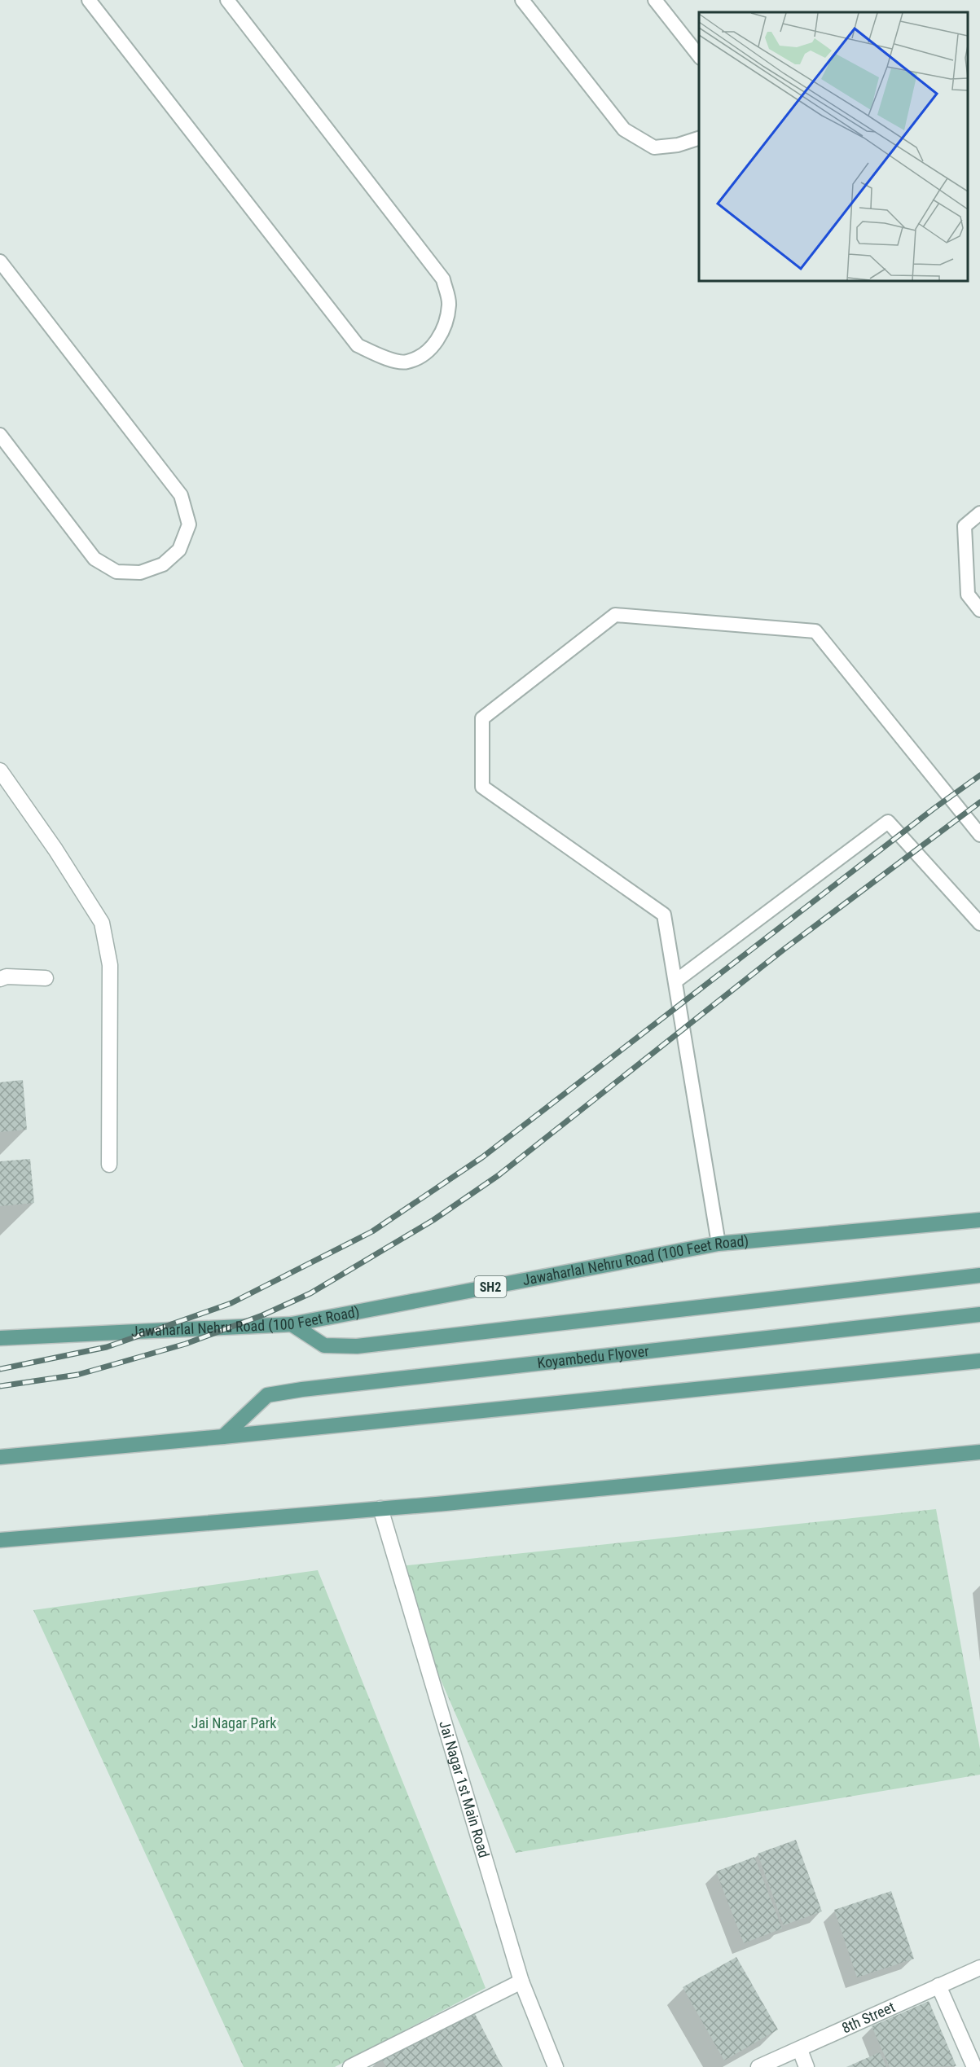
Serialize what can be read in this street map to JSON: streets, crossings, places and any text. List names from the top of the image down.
{
  "streets": {
    "main road": ["Jawaharlal Nehru Road (100 Feet Road)", "SH2", "Koyambedu Flyover"],
    "street": ["Jai Nagar 1st Main Road", "8th Street"]
  },
  "parks": ["Jai Nagar Park"]
}
